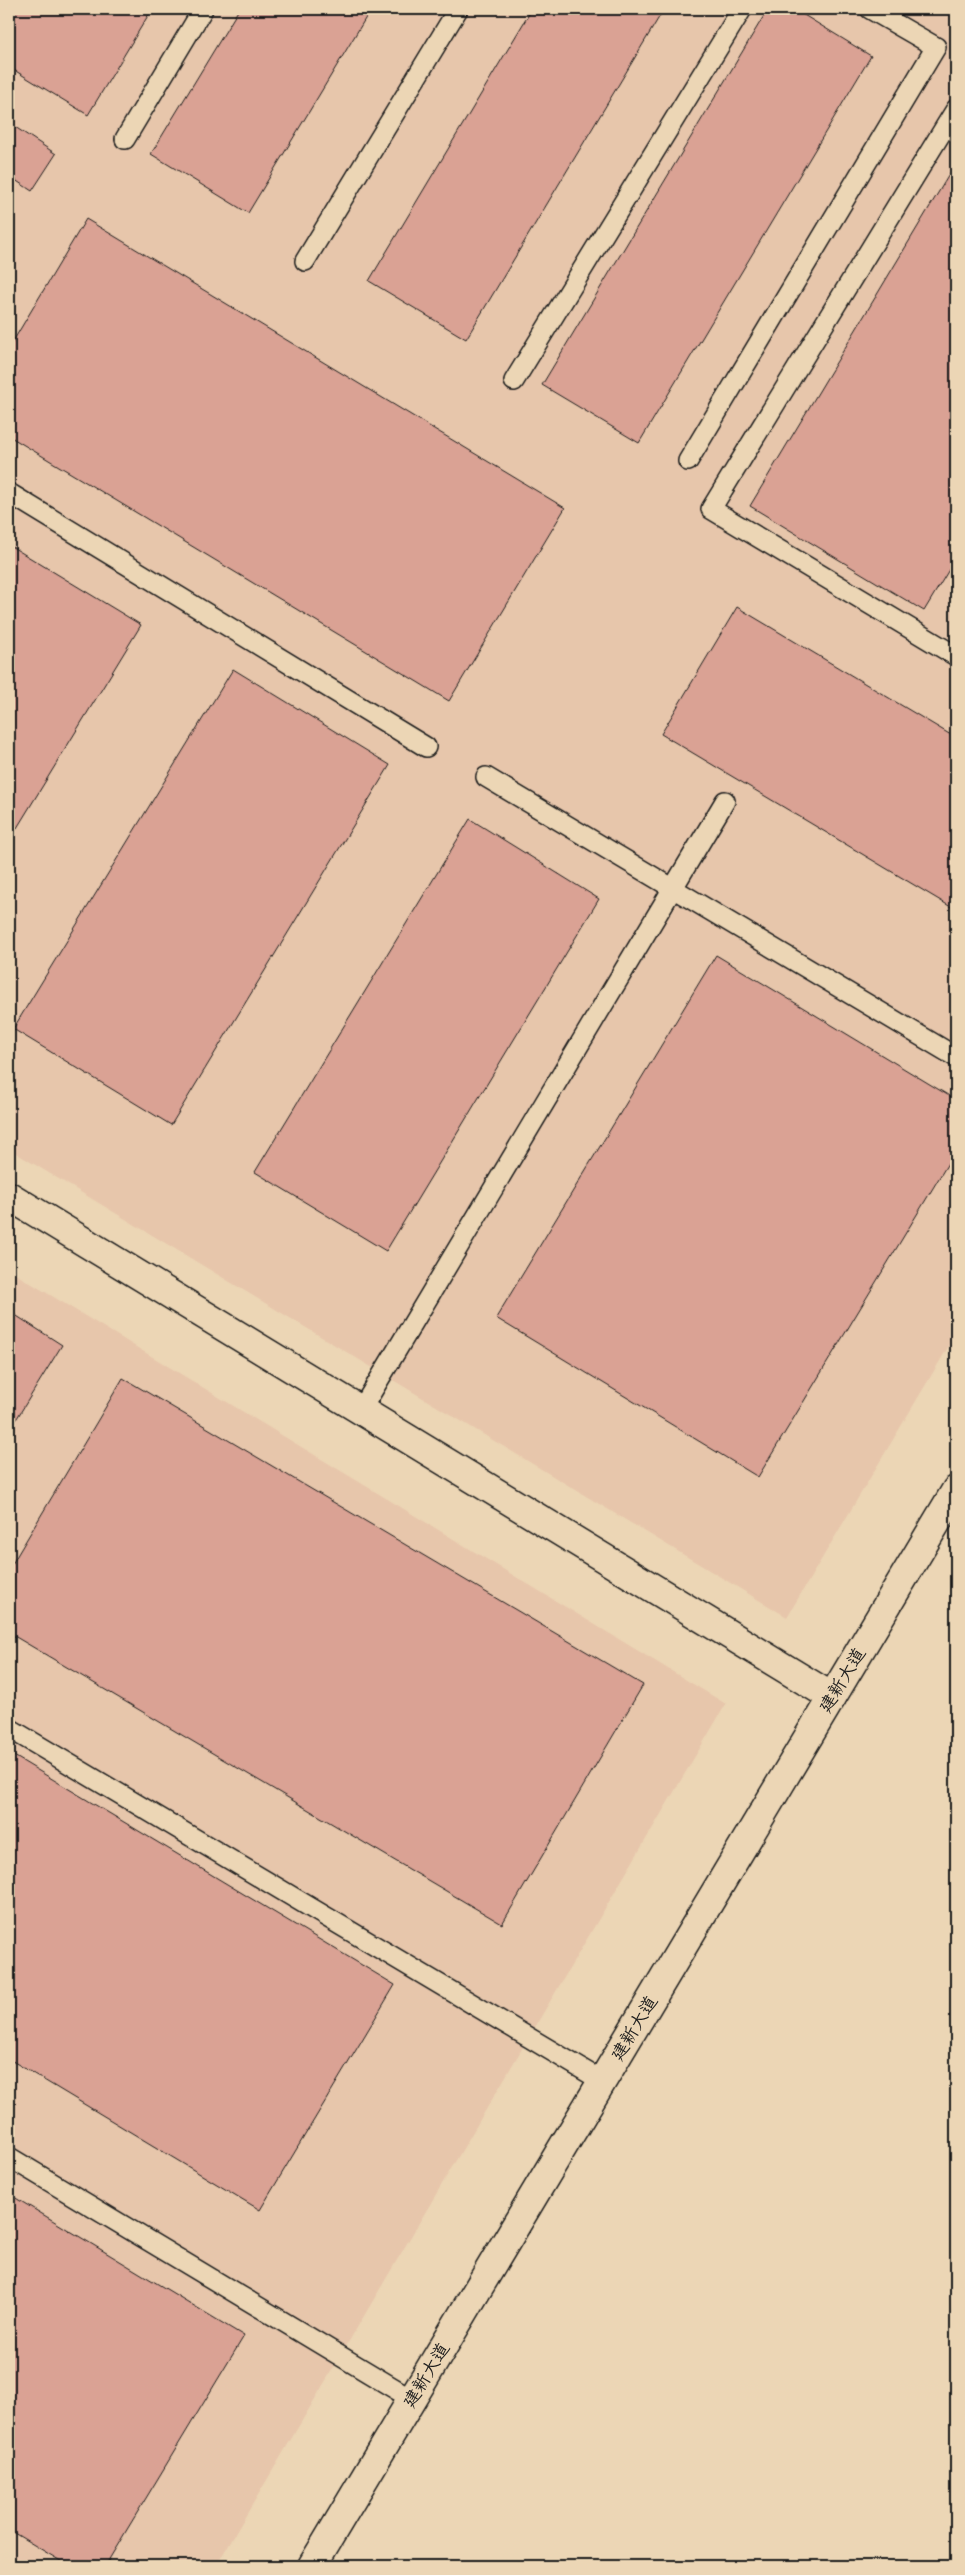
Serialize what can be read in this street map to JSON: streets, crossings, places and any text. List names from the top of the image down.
{
  "streets": {
    "street": ["建新大道"]
  }
}
